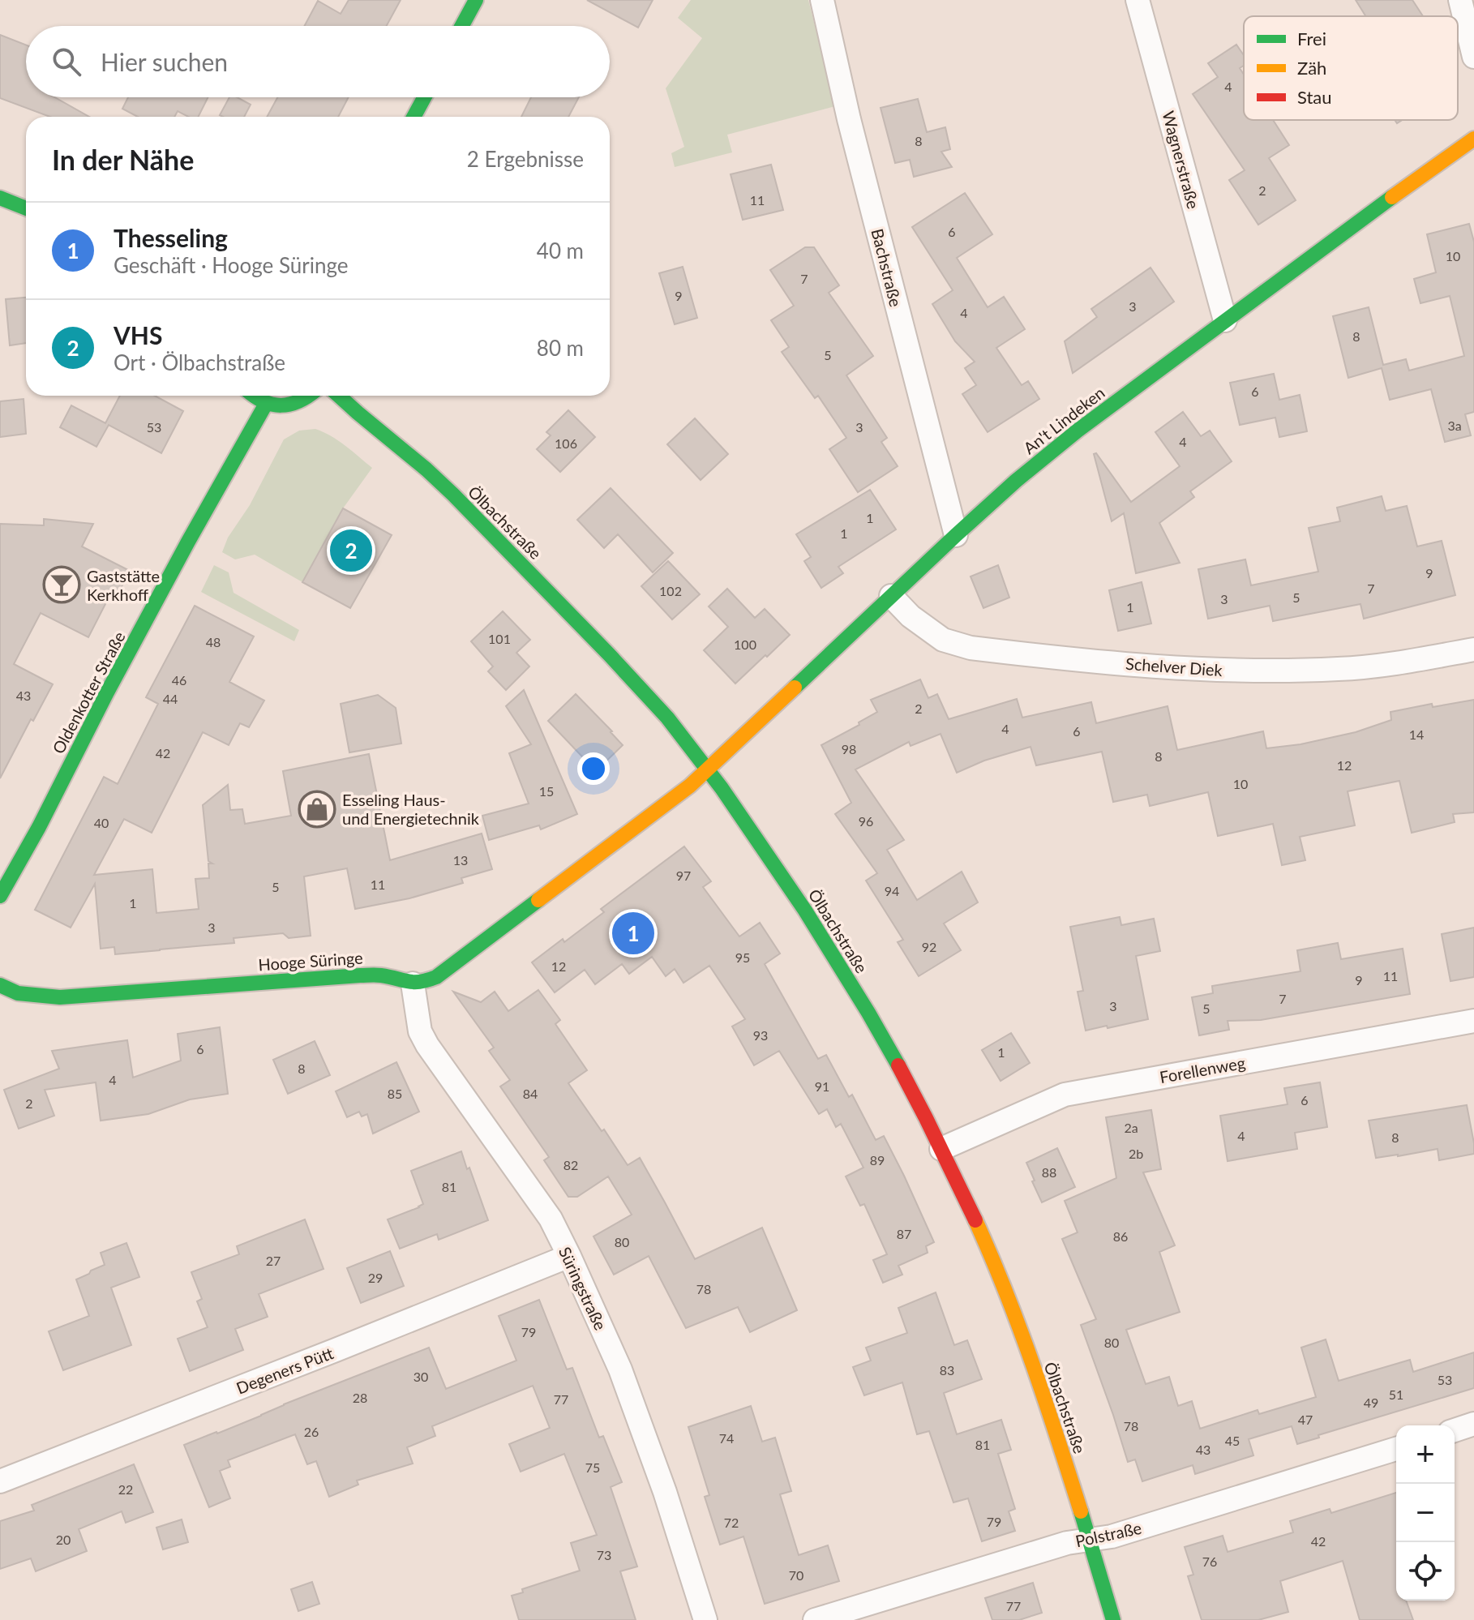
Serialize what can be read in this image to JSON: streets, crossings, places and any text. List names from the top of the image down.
{
  "streets": {
    "street": [
      "Wagnerstraße",
      "Bachstraße",
      "An't Lindeken",
      "Ölbachstraße",
      "Schelver Diek",
      "Oldenkotter Straße",
      "Hooge Süringe",
      "Forellenweg",
      "Süringstraße",
      "Degeners Pütt",
      "Polstraße"
    ]
  },
  "crossings": [
    ["Wagnerstraße", "An't Lindeken"],
    ["Bachstraße", "An't Lindeken"],
    ["An't Lindeken", "Ölbachstraße"],
    ["An't Lindeken", "Schelver Diek"],
    ["Ölbachstraße", "Forellenweg"],
    ["Ölbachstraße", "Polstraße"],
    ["Hooge Süringe", "Süringstraße"],
    ["Süringstraße", "Degeners Pütt"]
  ],
  "places": {
    "bar": ["Gaststätte Kerkhoff"],
    "shop": ["Esseling Haus- und Energietechnik"]
  },
  "house_numbers": [
    "4",
    "8",
    "2",
    "11",
    "6",
    "10",
    "7",
    "9",
    "3",
    "4",
    "8",
    "5",
    "6",
    "3a",
    "53",
    "3",
    "4",
    "106",
    "1",
    "1",
    "9",
    "7",
    "102",
    "5",
    "3",
    "1",
    "101",
    "48",
    "100",
    "46",
    "43",
    "44",
    "2",
    "4",
    "6",
    "14",
    "98",
    "42",
    "8",
    "12",
    "10",
    "15",
    "96",
    "40",
    "13",
    "97",
    "11",
    "5",
    "94",
    "1",
    "3",
    "92",
    "95",
    "12",
    "11",
    "9",
    "7",
    "3",
    "5",
    "93",
    "6",
    "1",
    "8",
    "4",
    "91",
    "85",
    "84",
    "6",
    "2",
    "2a",
    "4",
    "8",
    "2b",
    "89",
    "82",
    "88",
    "81",
    "87",
    "86",
    "80",
    "27",
    "29",
    "78",
    "79",
    "80",
    "83",
    "30",
    "53",
    "51",
    "28",
    "77",
    "49",
    "47",
    "78",
    "26",
    "74",
    "45",
    "81",
    "43",
    "75",
    "22",
    "79",
    "72",
    "20",
    "42",
    "73",
    "76",
    "70",
    "77"
  ],
  "legend": ["Frei", "Zäh", "Stau"],
  "page": {
    "search": "Hier suchen",
    "heading": ["In der Nähe", "2 Ergebnisse"],
    "list": [
      {
        "mark": "1",
        "name": "Thesseling",
        "note": "Geschäft · Hooge Süringe",
        "value": "40 m"
      },
      {
        "mark": "2",
        "name": "VHS",
        "note": "Ort · Ölbachstraße",
        "value": "80 m"
      }
    ],
    "pins": ["2", "1"],
    "map_buttons": ["+", "−"]
  }
}
